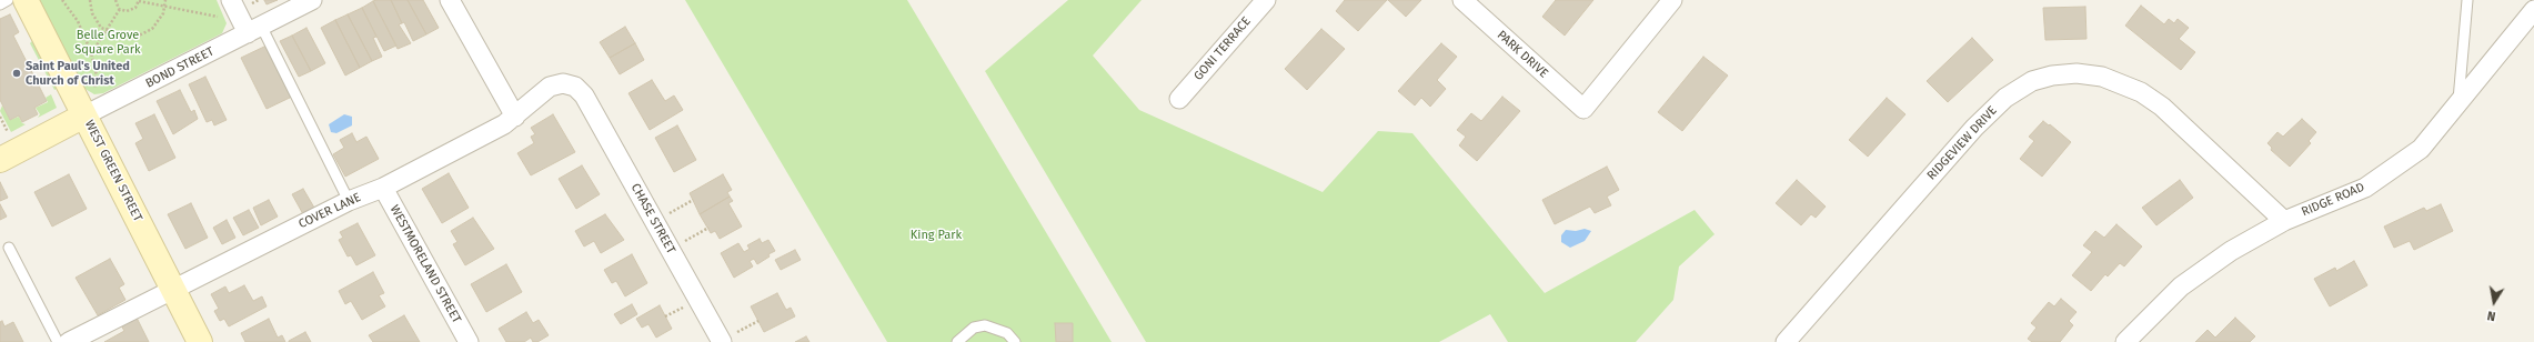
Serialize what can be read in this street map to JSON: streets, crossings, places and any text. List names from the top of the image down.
{
  "streets": {
    "street": [
      "GONI TERRACE",
      "PARK DRIVE",
      "BOND STREET",
      "RIDGEVIEW DRIVE",
      "WEST GREEN STREET",
      "RIDGE ROAD",
      "COVER LANE",
      "CHASE STREET",
      "WESTMORELAND STREET"
    ]
  },
  "crossings": [
    ["BOND STREET", "WEST GREEN STREET"],
    ["RIDGEVIEW DRIVE", "RIDGE ROAD"],
    ["WEST GREEN STREET", "COVER LANE"],
    ["COVER LANE", "CHASE STREET"],
    ["COVER LANE", "WESTMORELAND STREET"]
  ],
  "parks": ["Belle Grove Square Park", "King Park"],
  "places": ["Saint Paul's United Church of Christ"],
  "north": "bottom"
}
